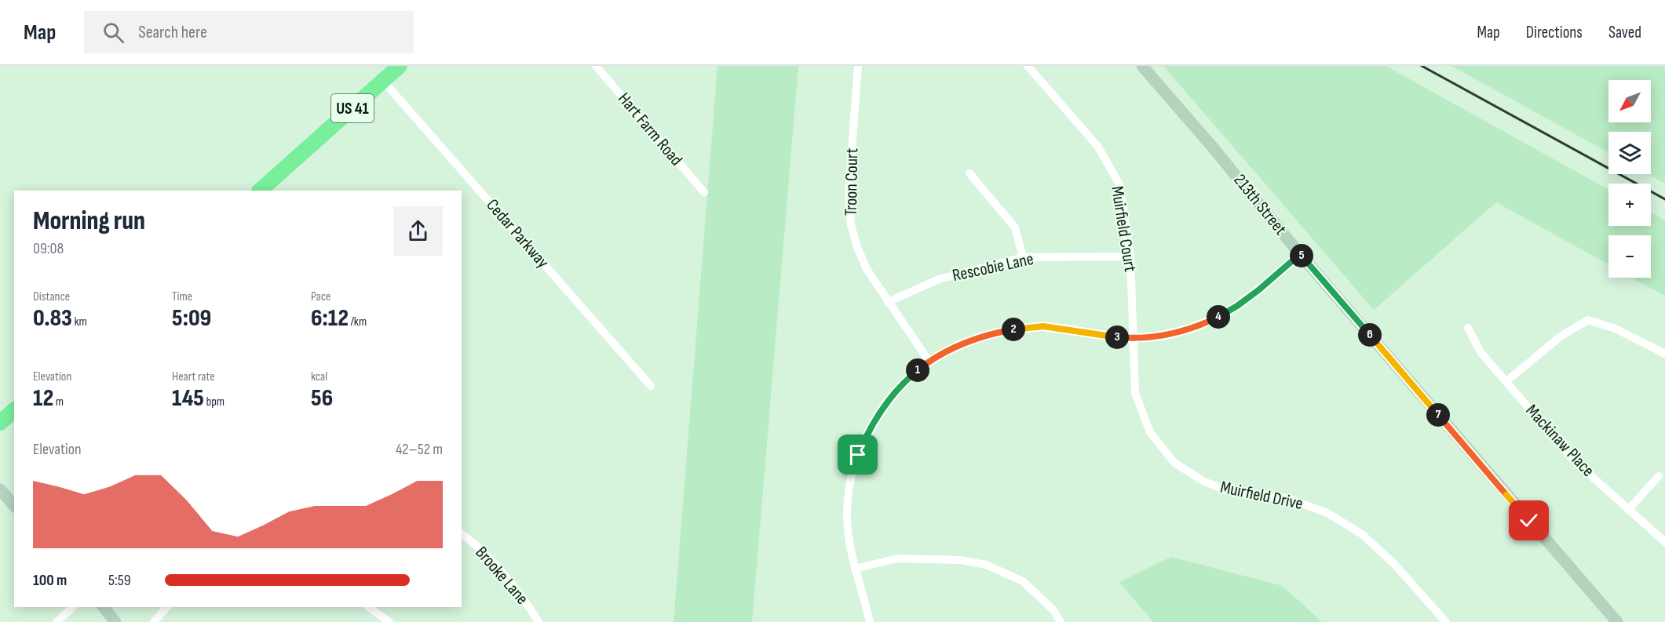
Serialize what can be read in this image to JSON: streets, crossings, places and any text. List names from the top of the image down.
{
  "streets": {
    "highway": ["US 41"],
    "street": [
      "Hart Farm Road",
      "Troon Court",
      "213th Street",
      "Muirfield Court",
      "Cedar Parkway",
      "Rescobie Lane",
      "Mackinaw Place",
      "Muirfield Drive",
      "Brooke Lane"
    ]
  },
  "crossings": [
    ["US 41", "Cedar Parkway"],
    ["Troon Court", "Rescobie Lane"],
    ["Muirfield Court", "Rescobie Lane"],
    ["Muirfield Court", "Muirfield Drive"]
  ],
  "north": "bottom left",
  "page": {
    "header": "Map",
    "search": "Search here",
    "nav": ["Map", "Directions", "Saved"],
    "map_buttons": ["+", "−"],
    "heading": ["Morning run", "09:08"],
    "pins": [
      "5",
      "4",
      "2",
      "6",
      "3",
      "1",
      "7"
    ],
    "stats": [
      ["Distance", "0.83 km"],
      ["Time", "5:09"],
      ["Pace", "6:12 /km"],
      ["Elevation", "12 m"],
      ["Heart rate", "145 bpm"],
      ["kcal", "56"]
    ],
    "chart": ["Elevation", "42–52 m"],
    "list": [
      {
        "name": "100 m",
        "note": "5:59"
      }
    ]
  }
}
